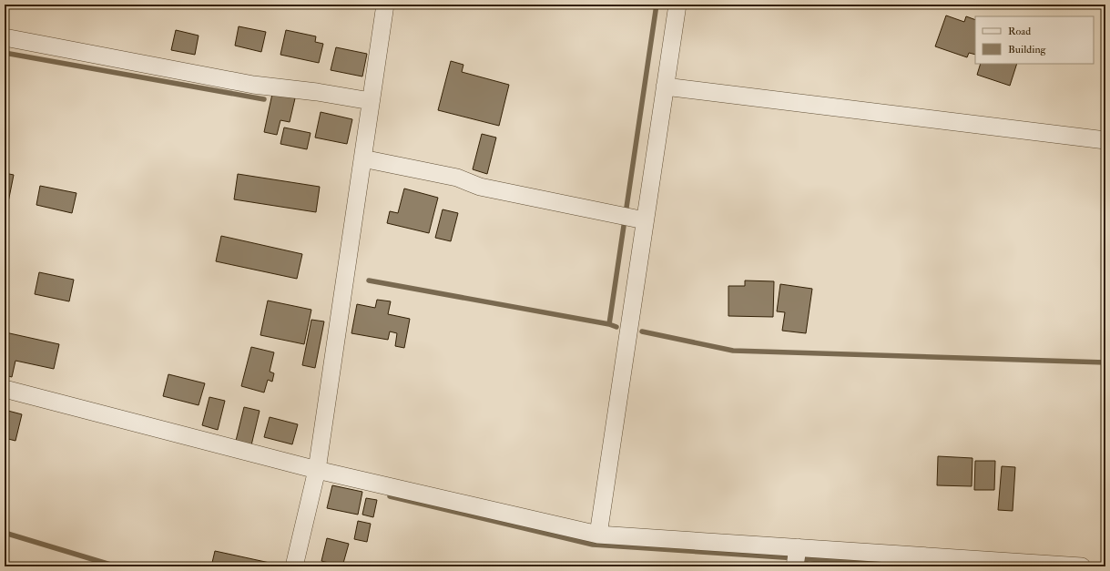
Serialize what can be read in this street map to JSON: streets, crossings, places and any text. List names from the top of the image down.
{
  "legend": ["Road", "Building"]
}
